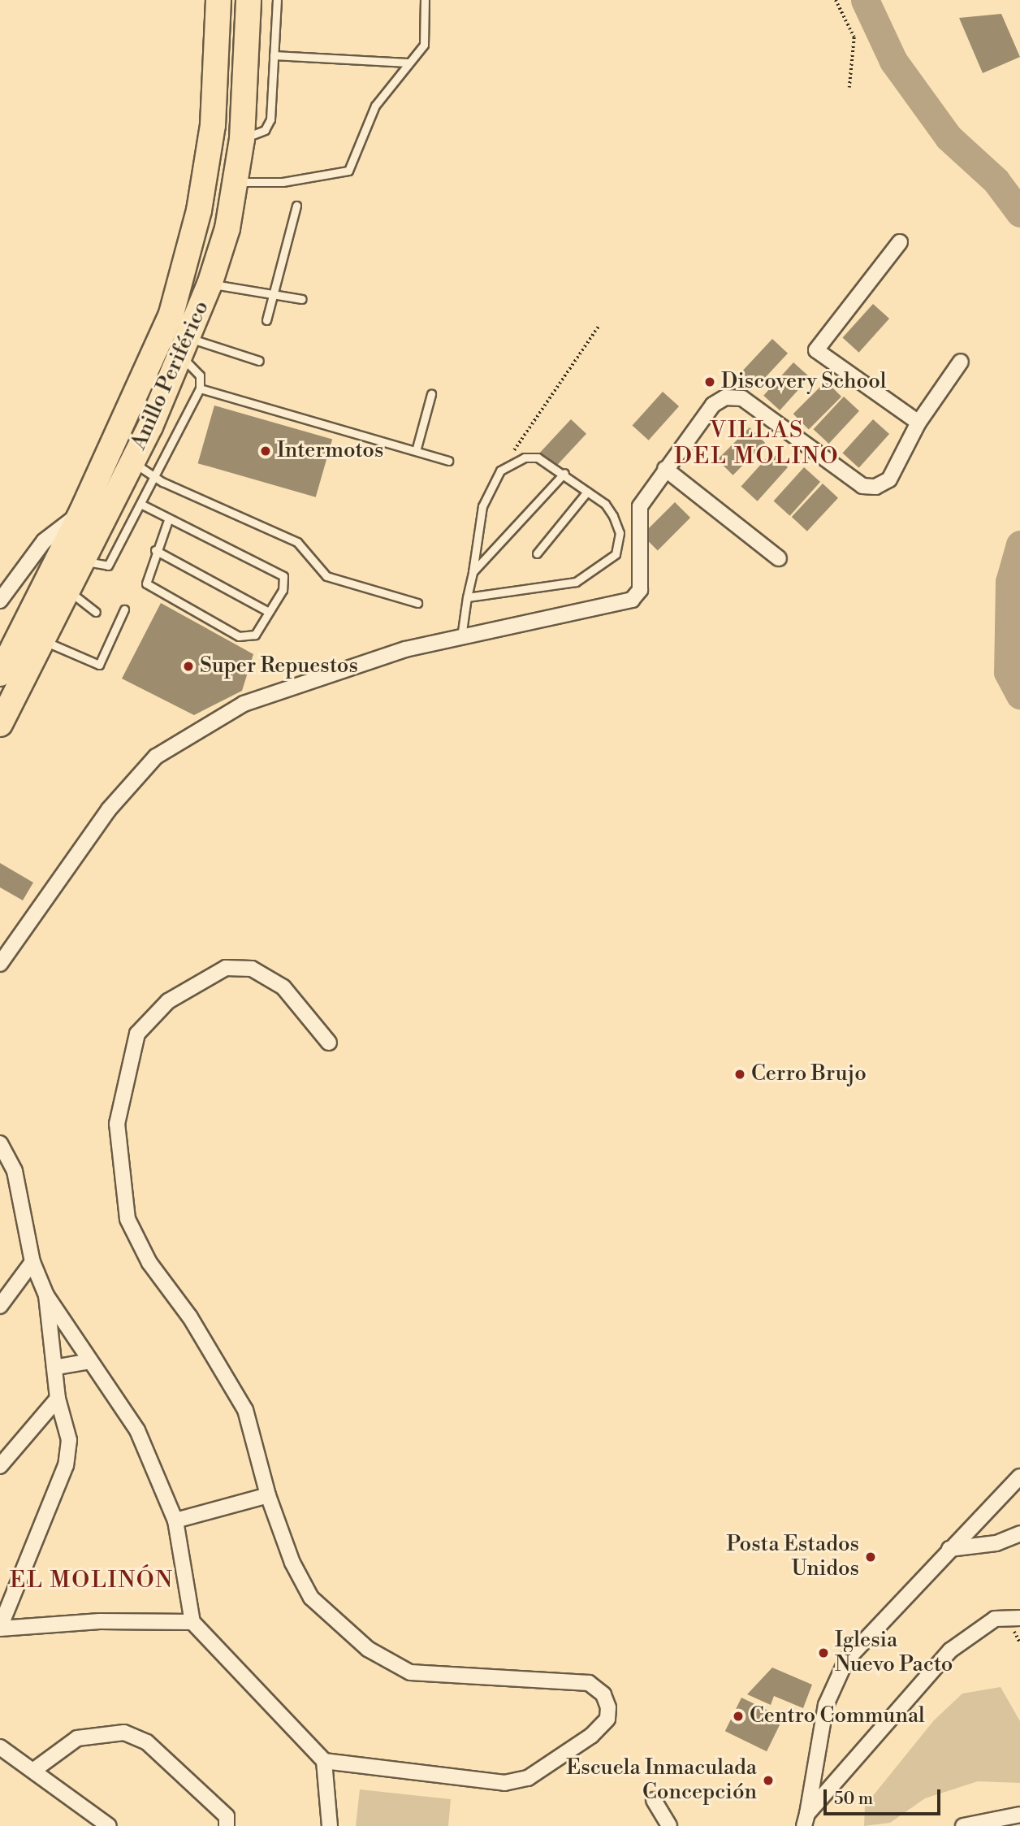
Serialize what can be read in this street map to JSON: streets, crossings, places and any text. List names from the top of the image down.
{
  "streets": {
    "highway": ["Anillo Periférico"]
  },
  "districts": ["VILLAS DEL MOLINO", "EL MOLINÓN"],
  "places": [
    "Discovery School",
    "Intermotos",
    "Super Repuestos",
    "Cerro Brujo",
    "Posta Estados Unidos",
    "Iglesia Nuevo Pacto",
    "Centro Communal",
    "Escuela Inmaculada Concepción"
  ],
  "scale_bar": "50 m"
}
